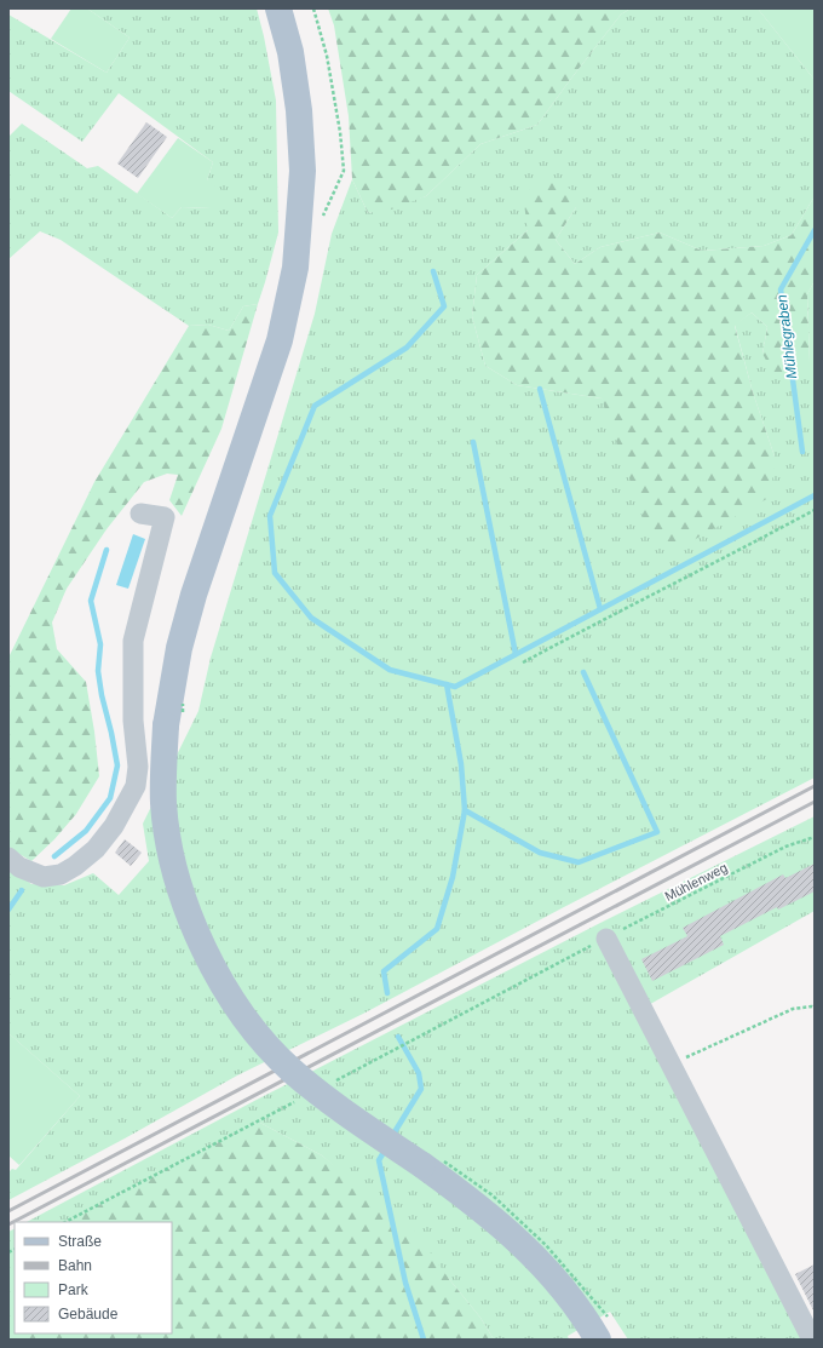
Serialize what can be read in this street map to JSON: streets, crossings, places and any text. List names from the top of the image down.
{
  "streets": {
    "path": ["Mühlenweg"]
  },
  "water": ["Mühlegraben"],
  "legend": [
    "Straße",
    "Bahn",
    "Park",
    "Gebäude"
  ]
}
